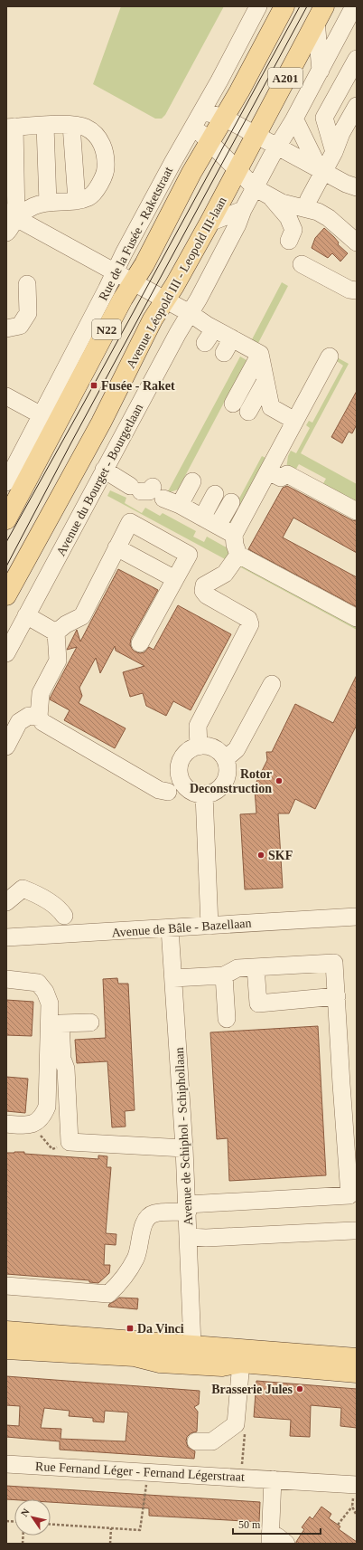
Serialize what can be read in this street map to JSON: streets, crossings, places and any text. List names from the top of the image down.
{
  "streets": {
    "main road": ["A201", "Avenue Léopold III - Leopold III-laan", "N22"],
    "street": [
      "Rue de la Fusée - Raketstraat",
      "Avenue du Bourget - Bourgetlaan",
      "Avenue de Bâle - Bazellaan",
      "Avenue de Schiphol - Schiphollaan",
      "Rue Fernand Léger - Fernand Légerstraat"
    ]
  },
  "crossings": [
    ["A201", "N22"],
    ["Avenue de Bâle - Bazellaan", "Avenue de Schiphol - Schiphollaan"]
  ],
  "places": {
    "transit": ["Fusée - Raket", "Da Vinci"],
    "other": ["Rotor Deconstruction", "SKF", "Brasserie Jules"]
  },
  "scale_bar": "50 m",
  "north": "top left"
}
